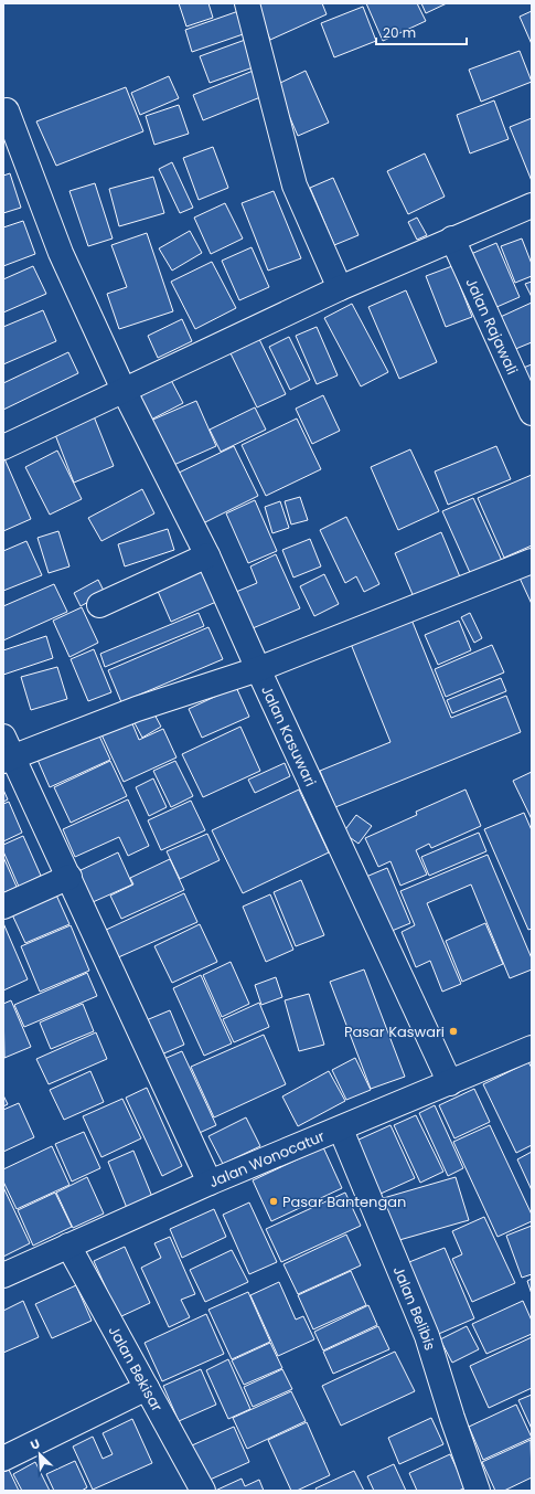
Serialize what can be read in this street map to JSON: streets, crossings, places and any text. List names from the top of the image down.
{
  "streets": {
    "street": [
      "Jalan Rajawali",
      "Jalan Kasuwari",
      "Jalan Wonocatur",
      "Jalan Belibis",
      "Jalan Bekisar"
    ]
  },
  "crossings": [
    ["Jalan Kasuwari", "Jalan Wonocatur"],
    ["Jalan Wonocatur", "Jalan Belibis"],
    ["Jalan Wonocatur", "Jalan Bekisar"]
  ],
  "places": ["Pasar Kaswari", "Pasar Bantengan"],
  "scale_bar": "20 m",
  "north": "top left"
}
